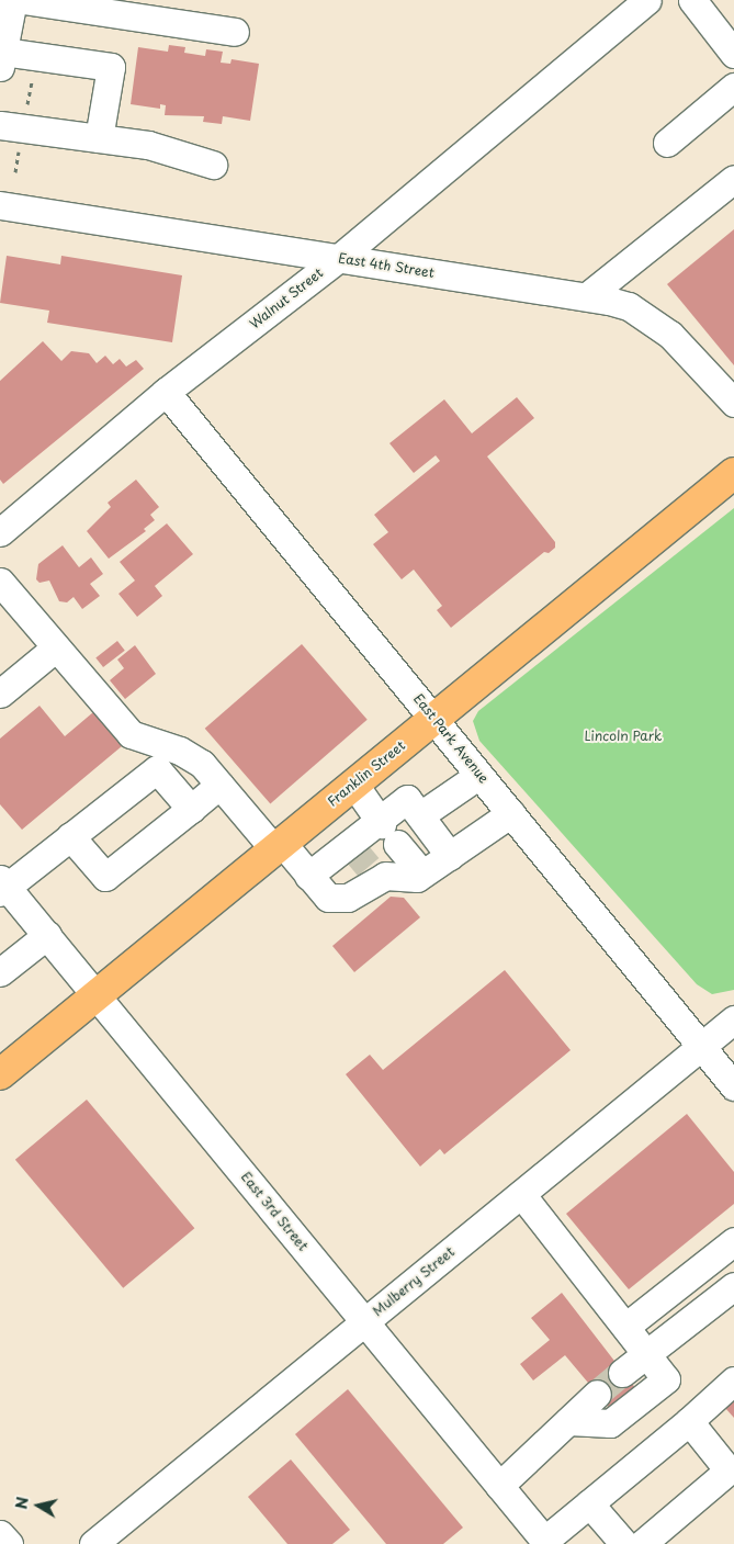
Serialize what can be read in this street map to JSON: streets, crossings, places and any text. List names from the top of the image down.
{
  "streets": {
    "main road": ["Franklin Street"],
    "street": [
      "East 4th Street",
      "Walnut Street",
      "East Park Avenue",
      "East 3rd Street",
      "Mulberry Street"
    ]
  },
  "crossings": [
    ["East 4th Street", "Walnut Street"],
    ["Walnut Street", "East Park Avenue"],
    ["East Park Avenue", "Franklin Street"],
    ["East Park Avenue", "Mulberry Street"],
    ["Franklin Street", "East 3rd Street"],
    ["East 3rd Street", "Mulberry Street"]
  ],
  "parks": ["Lincoln Park"],
  "north": "left"
}
